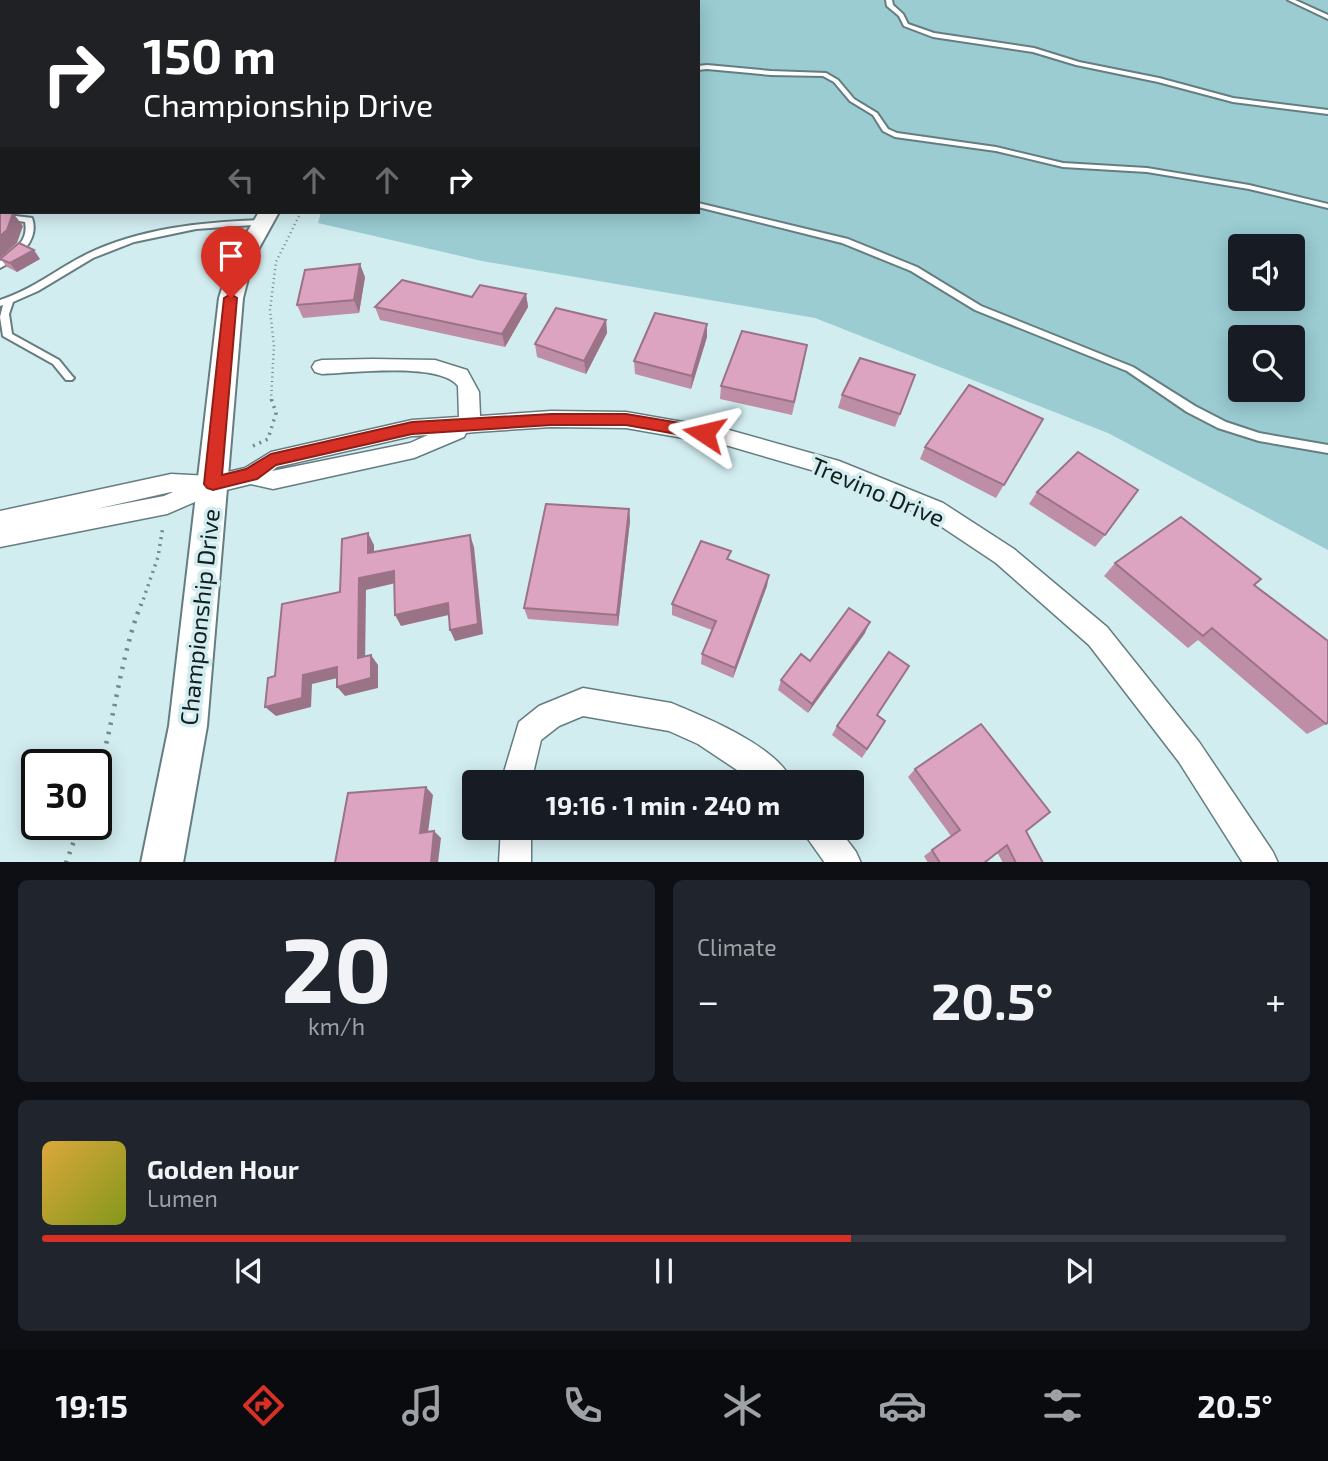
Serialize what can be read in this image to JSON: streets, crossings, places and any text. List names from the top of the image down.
{
  "streets": {
    "street": ["Trevino Drive", "Championship Drive"]
  },
  "crossings": [
    ["Trevino Drive", "Championship Drive"]
  ],
  "page": {
    "turn": ["150 m", "Championship Drive"],
    "limit": "30",
    "trip": "19:16 · 1 min · 240 m",
    "tile": [
      ["20", "km/h"],
      "Climate"
    ],
    "heat": ["−", "20.5°", "+"],
    "song": ["Golden Hour", "Lumen"],
    "tabs": ["19:15", "20.5°"]
  }
}
